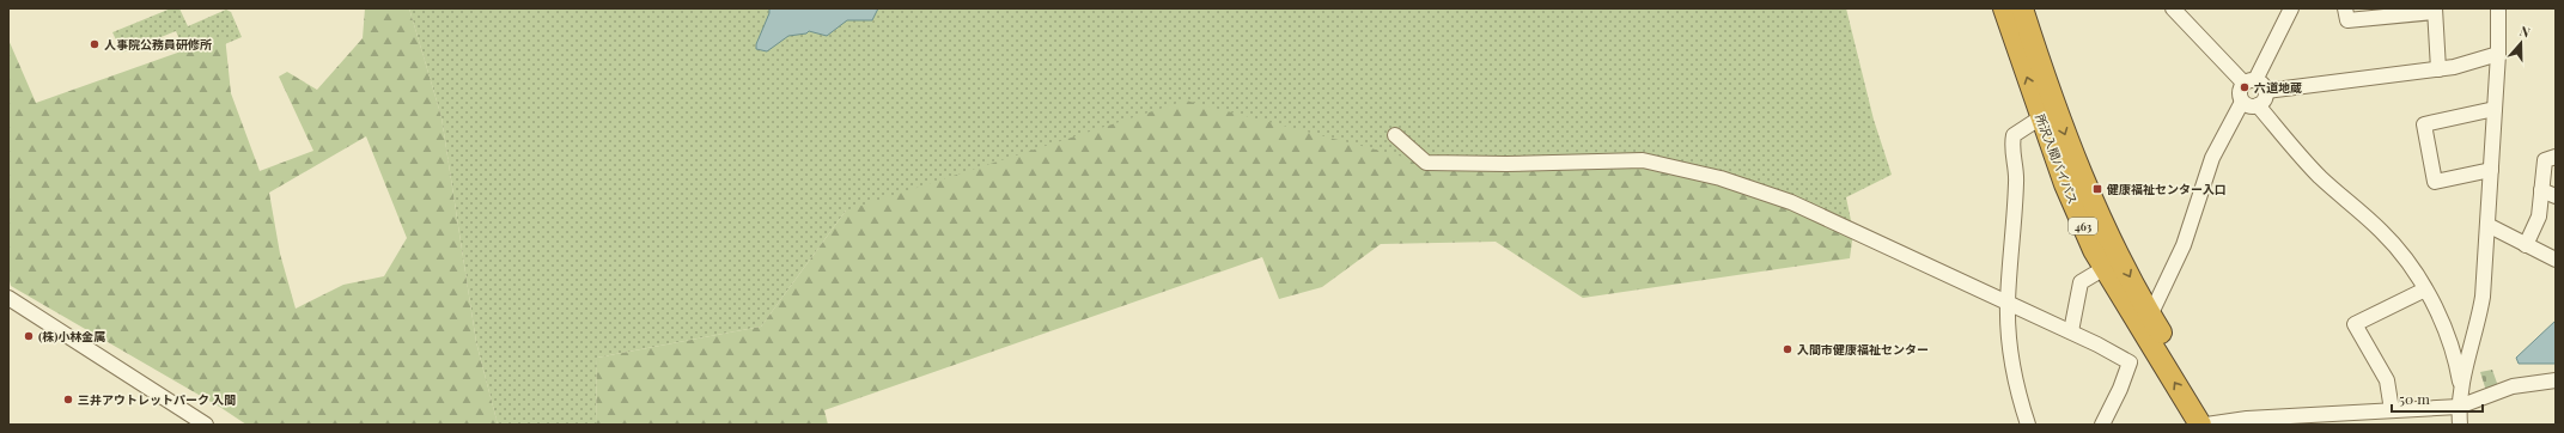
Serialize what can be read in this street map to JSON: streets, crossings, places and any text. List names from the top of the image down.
{
  "streets": {
    "highway": ["所沢入間バイパス", "463"]
  },
  "places": {
    "other": [
      "人事院公務員研修所",
      "六道地蔵",
      "(株)小林金属",
      "入間市健康福祉センター",
      "三井アウトレットパーク 入間"
    ],
    "transit": ["健康福祉センター入口"]
  },
  "scale_bar": "50 m",
  "north": "top"
}
